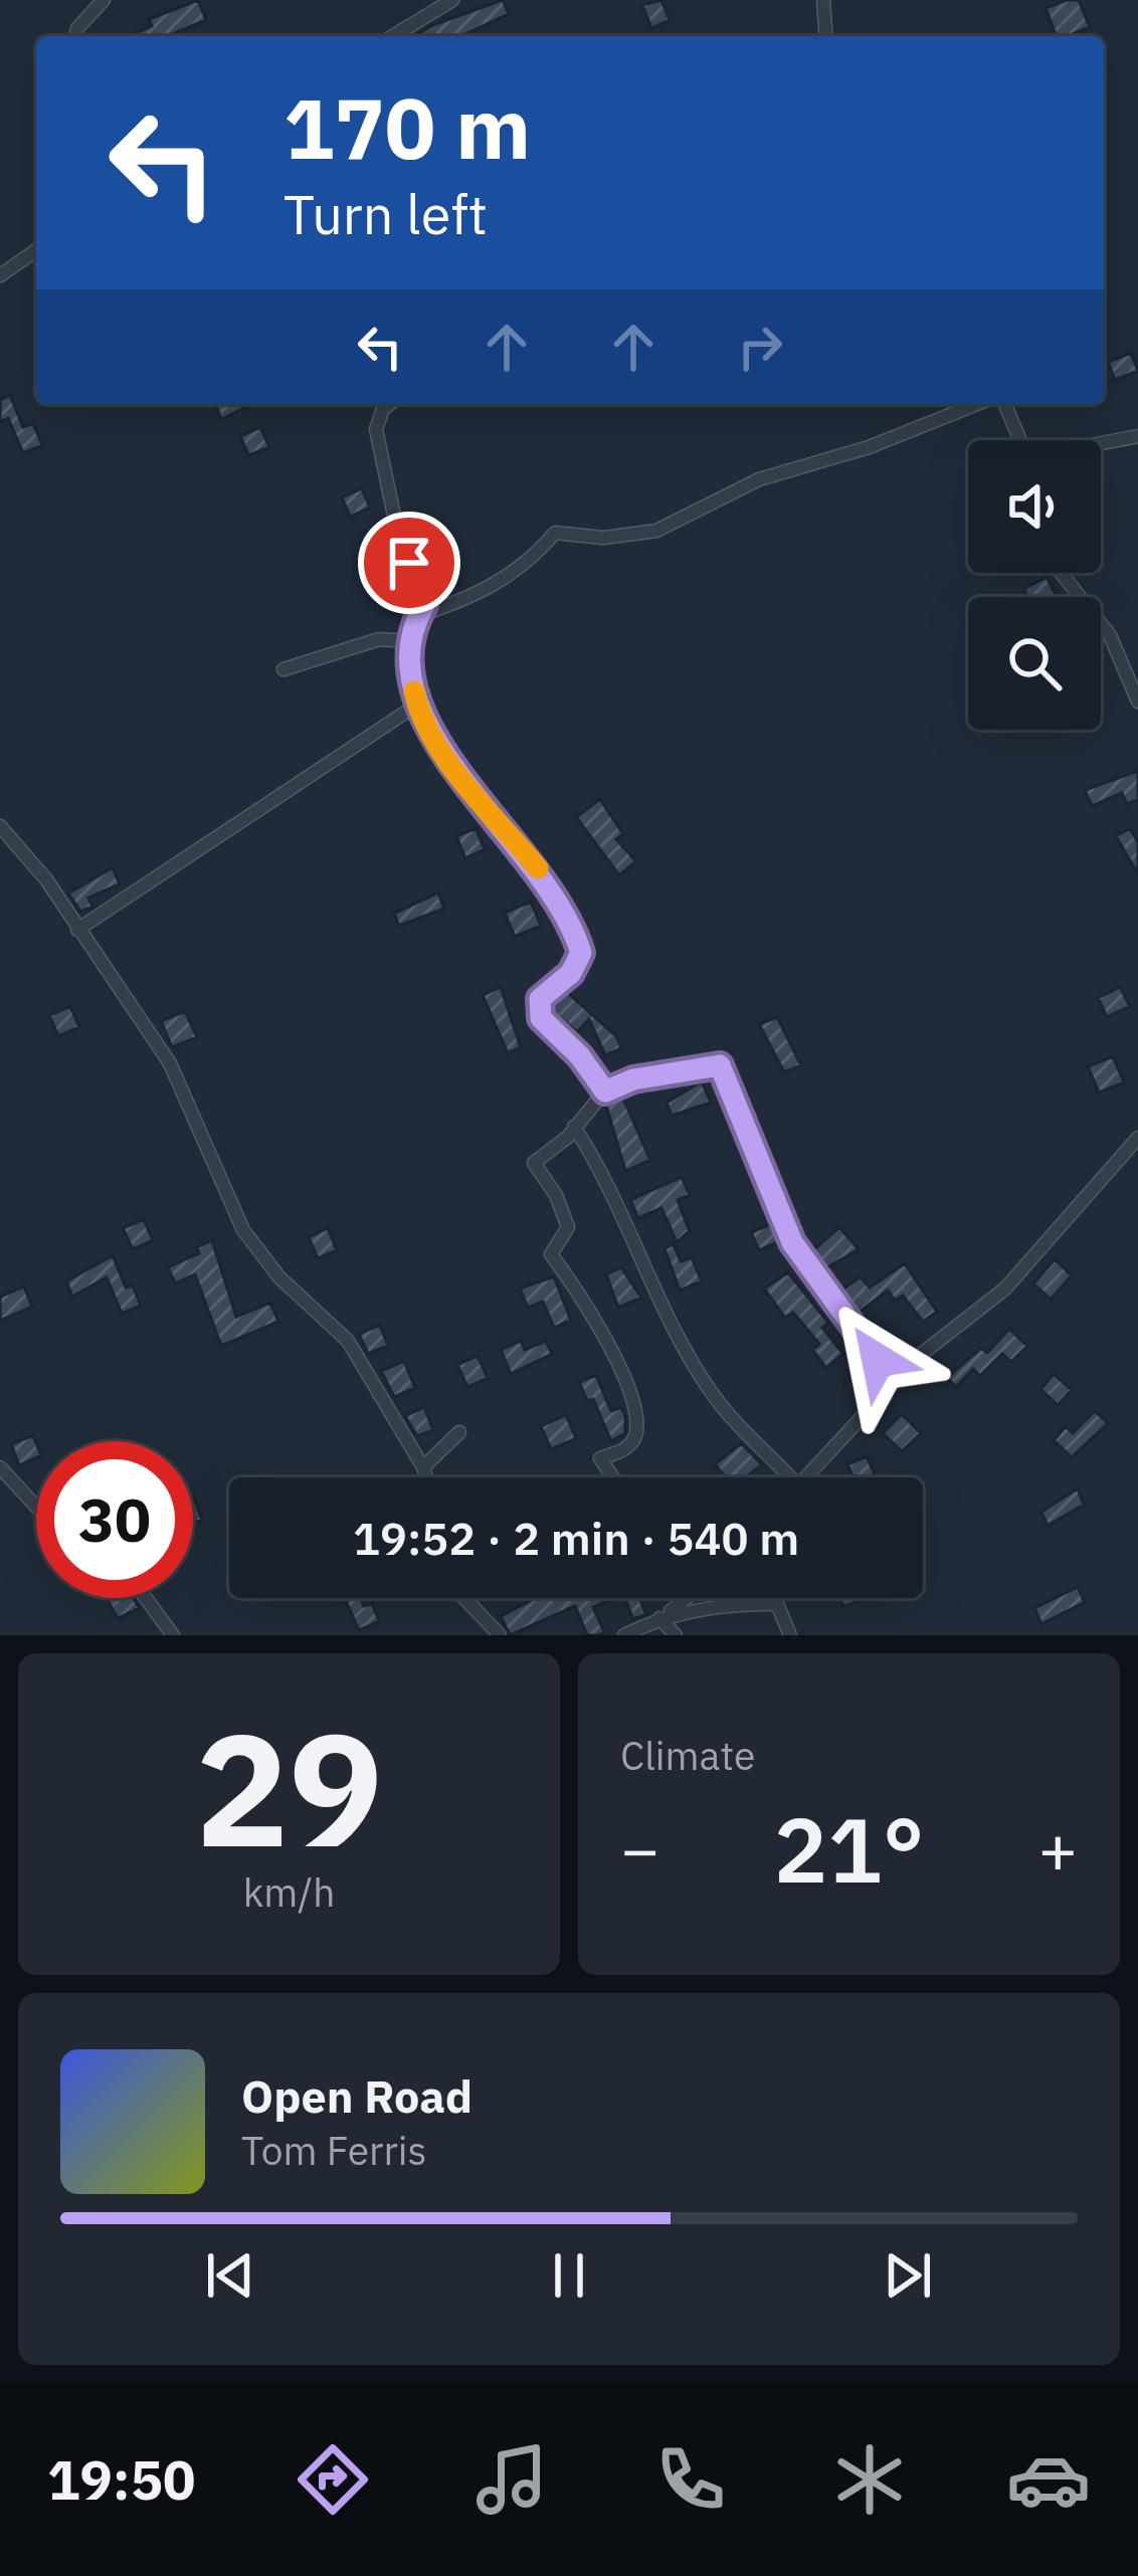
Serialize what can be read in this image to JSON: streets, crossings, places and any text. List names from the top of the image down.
{
  "page": {
    "turn": ["170 m", "Turn left"],
    "limit": "30",
    "trip": "19:52 · 2 min · 540 m",
    "tile": [
      ["29", "km/h"],
      "Climate"
    ],
    "heat": ["−", "21°", "+"],
    "song": ["Open Road", "Tom Ferris"],
    "tabs": "19:50"
  }
}
